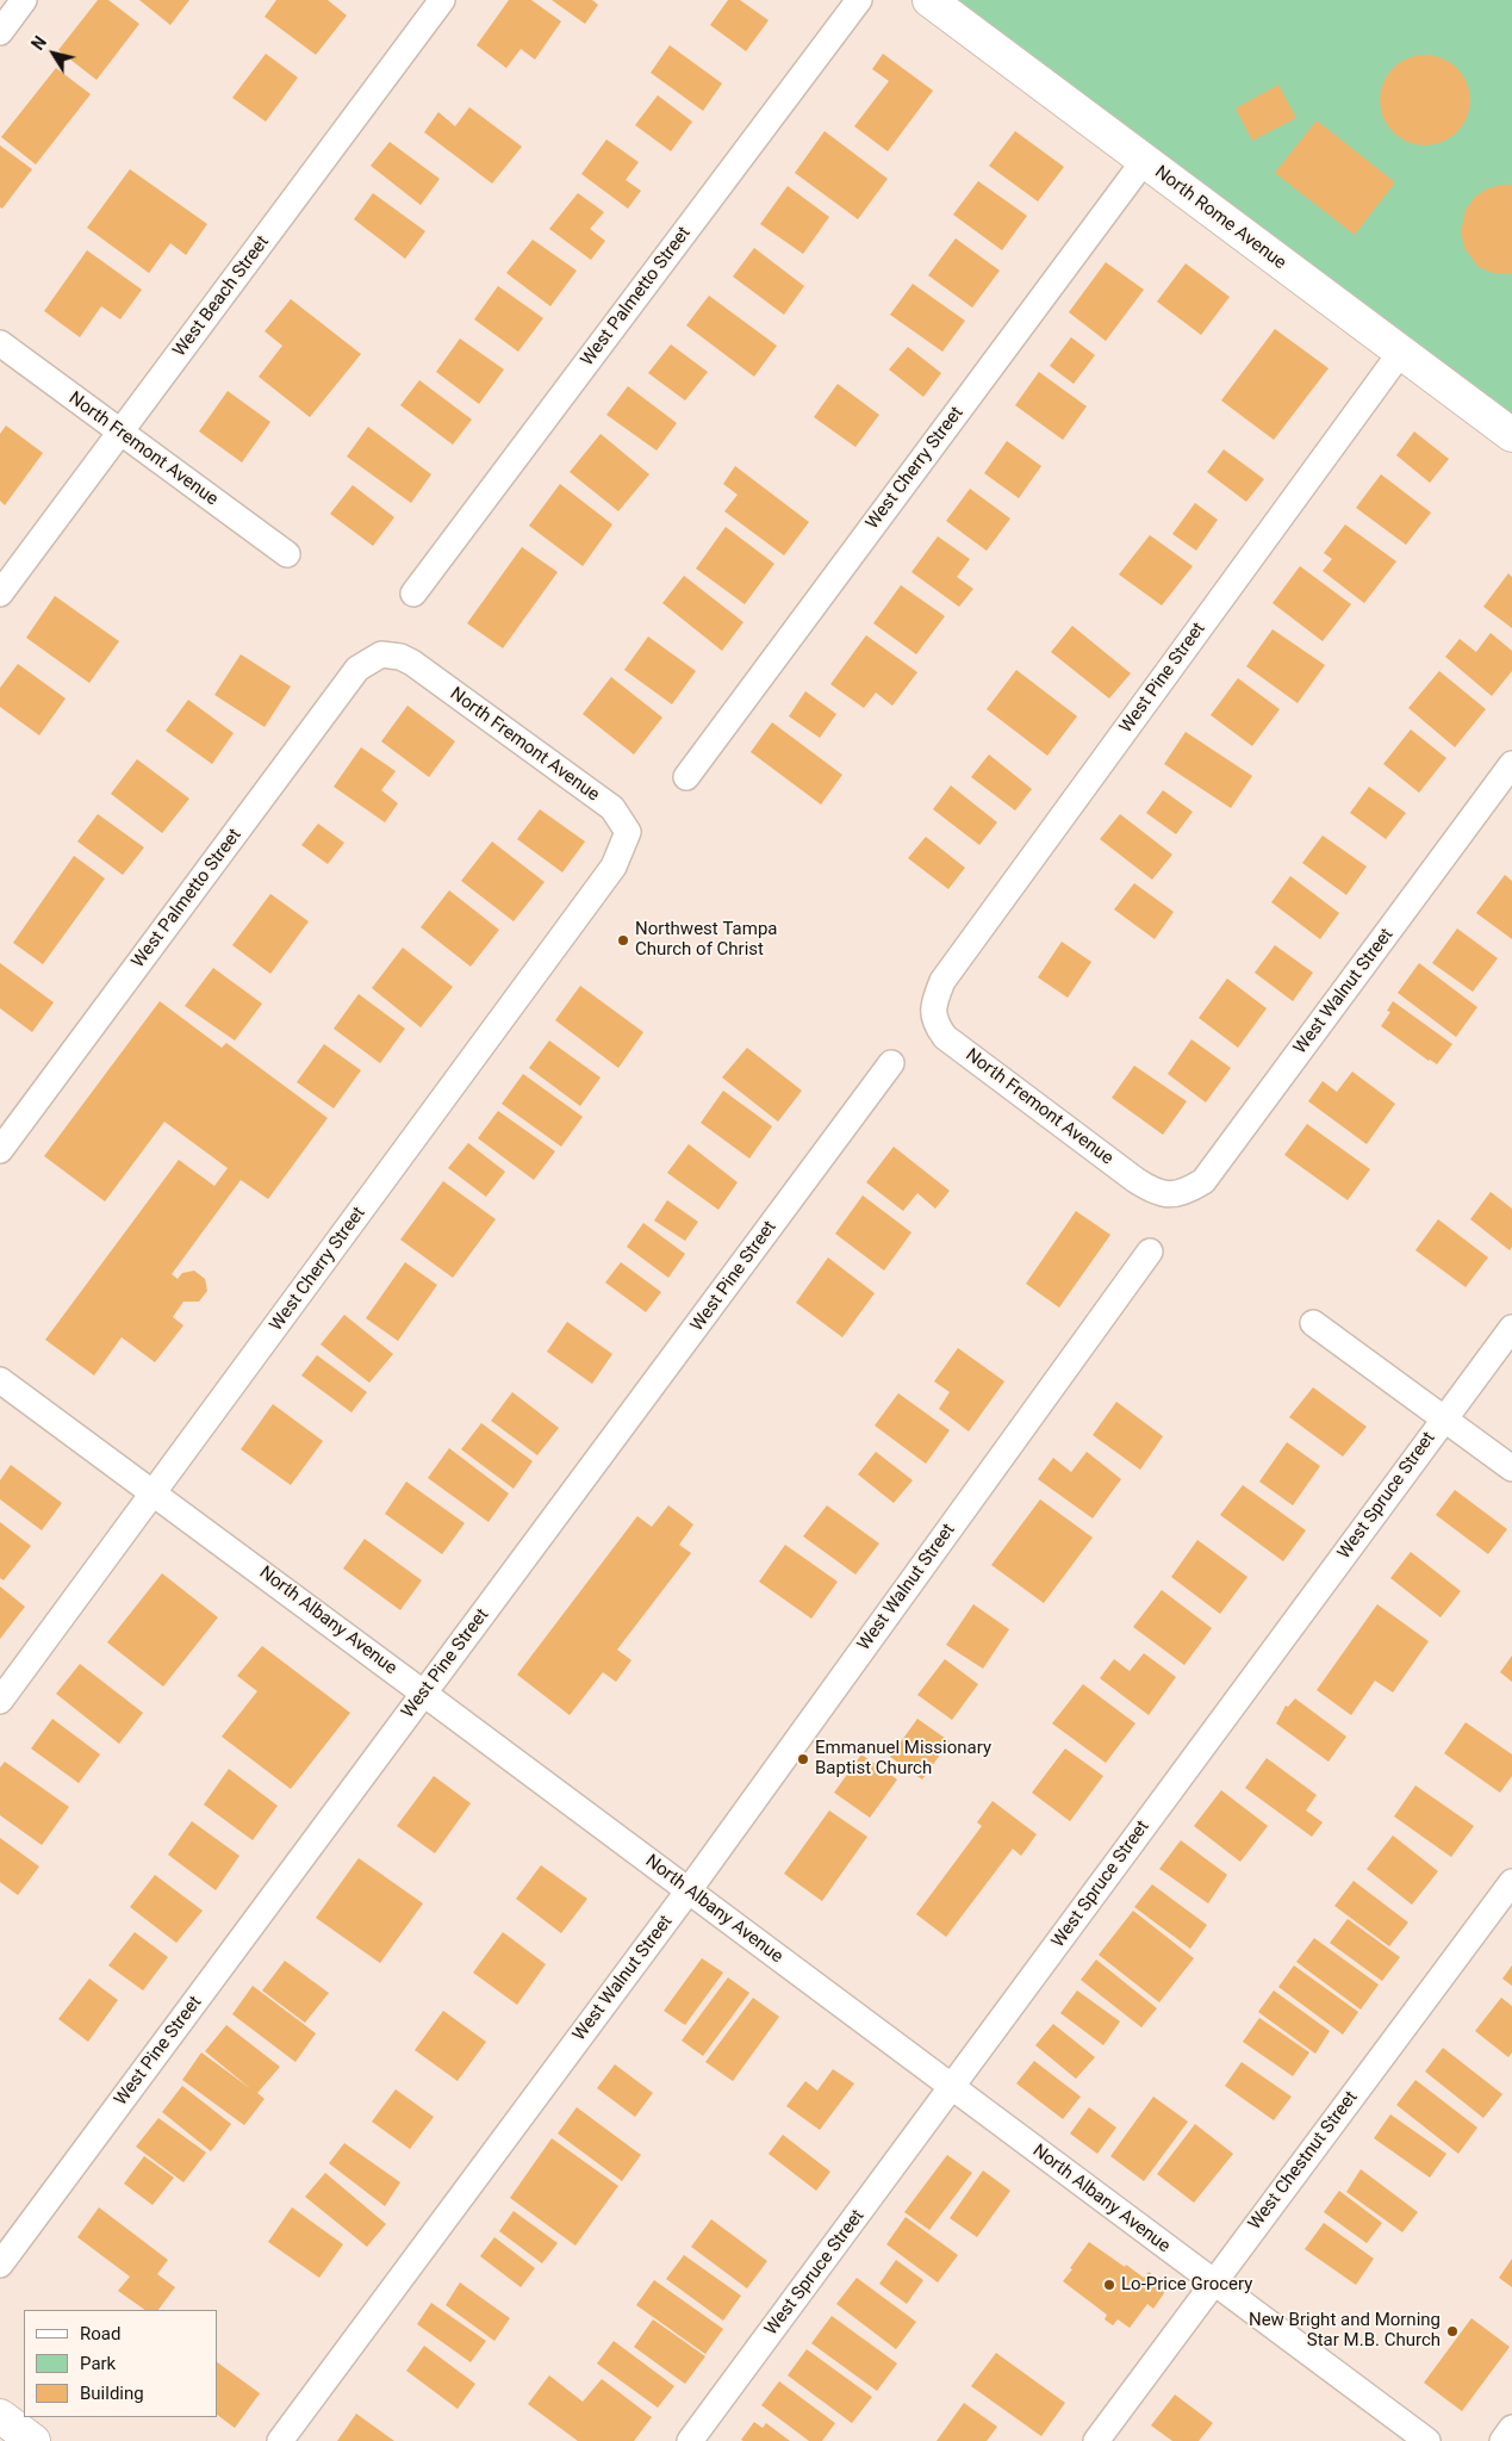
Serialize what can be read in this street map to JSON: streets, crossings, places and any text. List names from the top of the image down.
{
  "streets": {
    "street": [
      "North Rome Avenue",
      "West Beach Street",
      "West Palmetto Street",
      "North Fremont Avenue",
      "West Cherry Street",
      "West Pine Street",
      "West Walnut Street",
      "West Spruce Street",
      "North Albany Avenue",
      "West Chestnut Street"
    ]
  },
  "crossings": [
    ["North Rome Avenue", "West Cherry Street"],
    ["North Rome Avenue", "West Pine Street"],
    ["West Beach Street", "North Fremont Avenue"],
    ["West Palmetto Street", "North Fremont Avenue"],
    ["North Fremont Avenue", "West Cherry Street"],
    ["North Fremont Avenue", "West Pine Street"],
    ["North Fremont Avenue", "West Walnut Street"],
    ["West Cherry Street", "North Albany Avenue"],
    ["West Pine Street", "North Albany Avenue"],
    ["West Walnut Street", "North Albany Avenue"],
    ["West Spruce Street", "North Albany Avenue"],
    ["North Albany Avenue", "West Chestnut Street"]
  ],
  "places": [
    "Northwest Tampa Church of Christ",
    "Emmanuel Missionary Baptist Church",
    "Lo-Price Grocery",
    "New Bright and Morning Star M.B. Church"
  ],
  "legend": ["Road", "Park", "Building"],
  "north": "top left"
}
